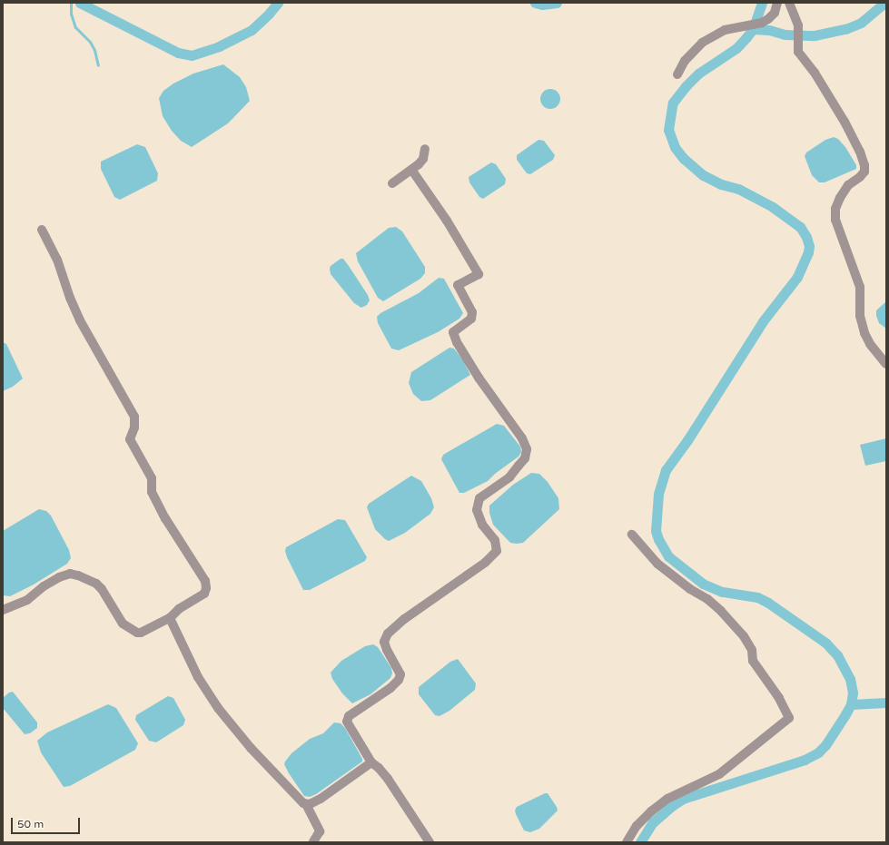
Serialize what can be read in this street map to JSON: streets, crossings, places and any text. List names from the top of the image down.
{
  "scale_bar": "50 m"
}
